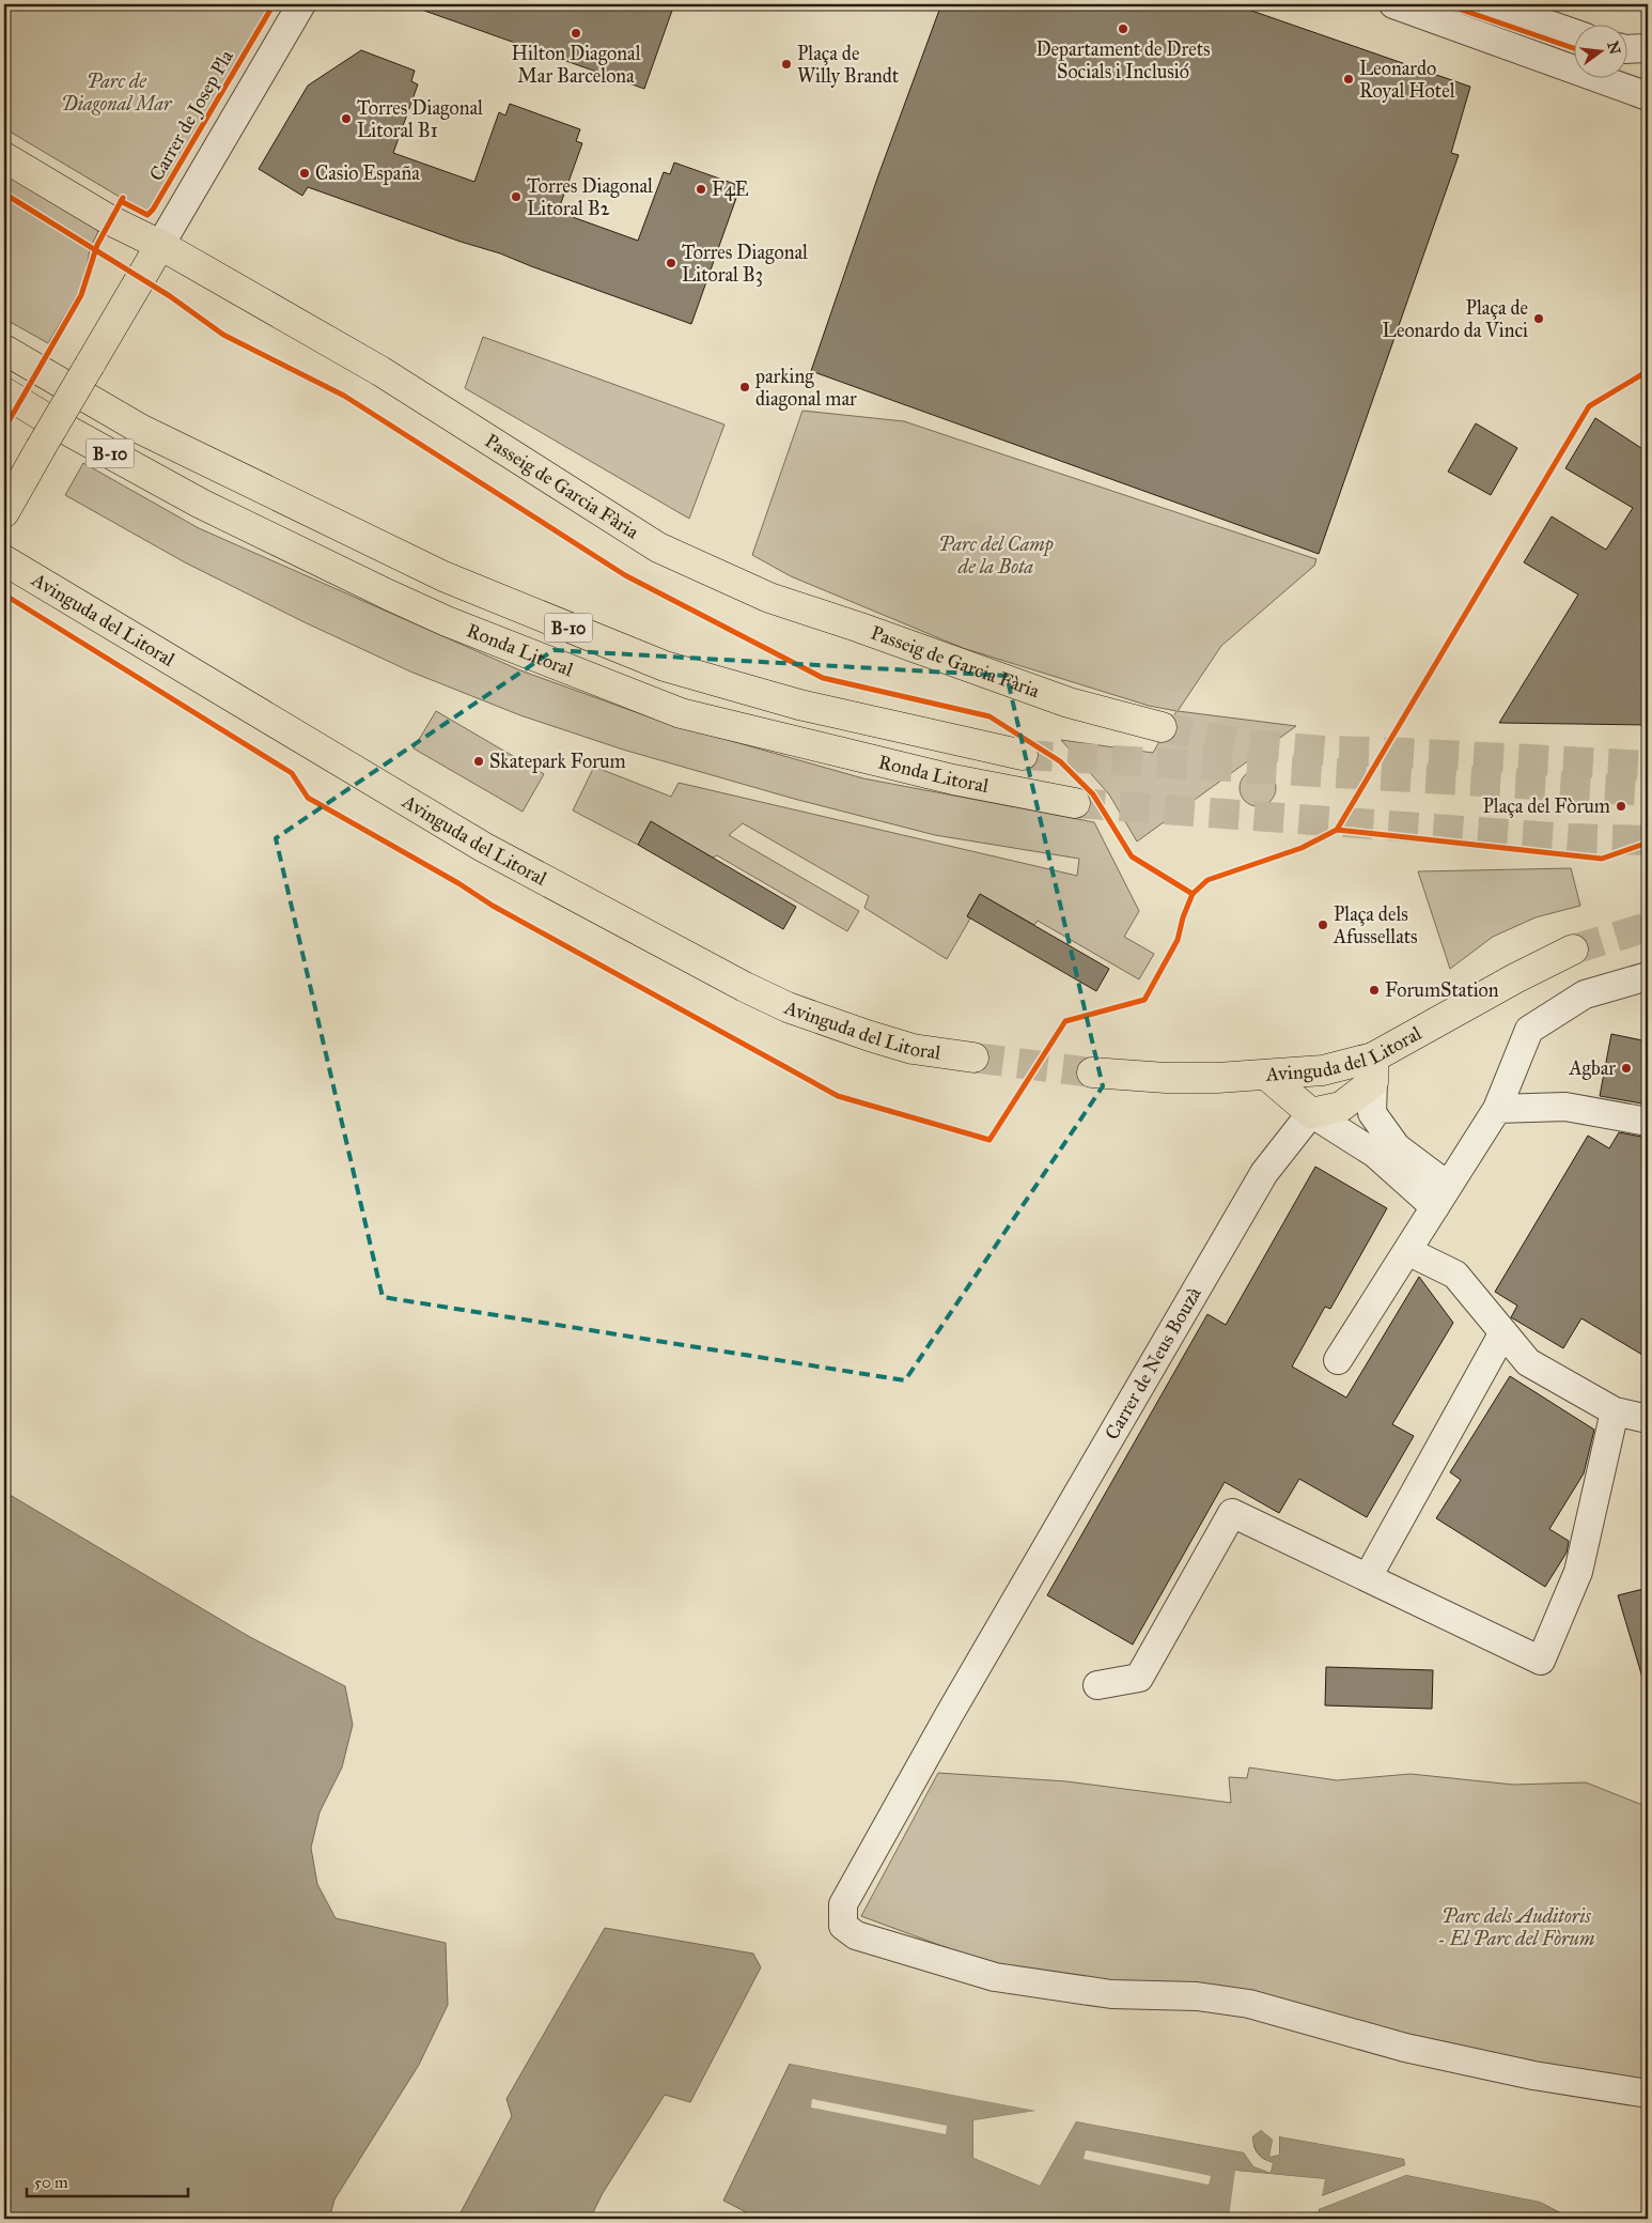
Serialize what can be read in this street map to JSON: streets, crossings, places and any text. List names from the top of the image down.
{
  "streets": {
    "main road": [
      "B-10",
      "Passeig de Garcia Fària",
      "Avinguda del Litoral",
      "Ronda Litoral"
    ],
    "street": ["Carrer de Josep Pla", "Carrer de Neus Bouzà"]
  },
  "crossings": [
    ["Carrer de Josep Pla", "Passeig de Garcia Fària"]
  ],
  "parks": ["Parc de Diagonal Mar", "Parc del Camp de la Bota", "Parc dels Auditoris - El Parc del Fòrum"],
  "places": [
    "Departament de Drets Socials i Inclusió",
    "Hilton Diagonal Mar Barcelona",
    "Plaça de Willy Brandt",
    "Leonardo Royal Hotel",
    "Torres Diagonal Litoral B1",
    "Casio España",
    "F4E",
    "Torres Diagonal Litoral B2",
    "Torres Diagonal Litoral B3",
    "Plaça de Leonardo da Vinci",
    "parking diagonal mar",
    "Skatepark Forum",
    "Plaça del Fòrum",
    "Plaça dels Afussellats",
    "ForumStation",
    "Agbar"
  ],
  "scale_bar": "50 m",
  "north": "right"
}
